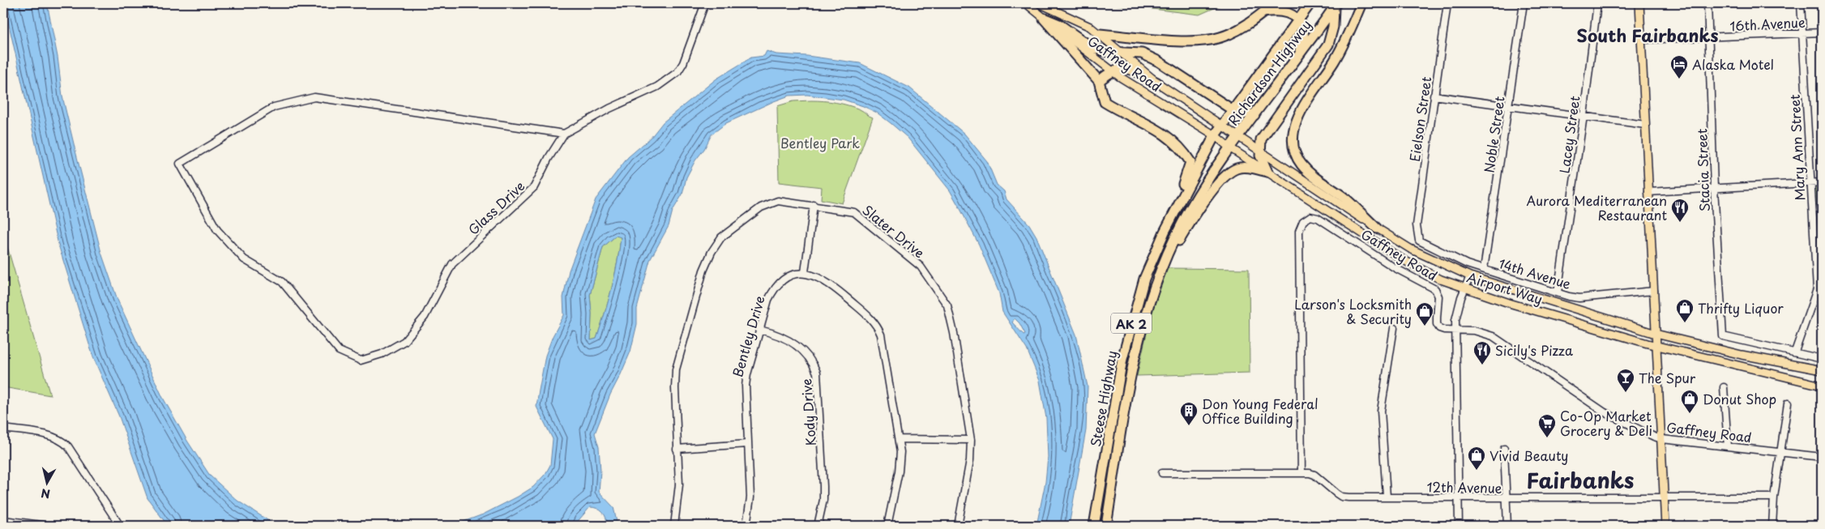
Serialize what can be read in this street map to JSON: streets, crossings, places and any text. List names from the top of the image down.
{
  "streets": {
    "highway": ["Richardson Highway", "AK 2", "Steese Highway"],
    "main road": ["Gaffney Road", "Airport Way"],
    "street": [
      "16th Avenue",
      "Eielson Street",
      "Noble Street",
      "Lacey Street",
      "Mary Ann Street",
      "Stacia Street",
      "Glass Drive",
      "Slater Drive",
      "14th Avenue",
      "Bentley Drive",
      "Kody Drive",
      "12th Avenue"
    ]
  },
  "crossings": [
    ["16th Avenue", "Mary Ann Street"],
    ["16th Avenue", "Stacia Street"],
    ["Gaffney Road", "Richardson Highway"],
    ["Gaffney Road", "Airport Way"],
    ["Gaffney Road", "Steese Highway"],
    ["Gaffney Road", "12th Avenue"],
    ["Richardson Highway", "Airport Way"],
    ["Richardson Highway", "Steese Highway"],
    ["Eielson Street", "14th Avenue"],
    ["Noble Street", "14th Avenue"],
    ["Lacey Street", "14th Avenue"],
    ["Airport Way", "Steese Highway"],
    ["Bentley Drive", "Kody Drive"]
  ],
  "districts": ["South Fairbanks", "Fairbanks"],
  "parks": ["Bentley Park"],
  "places": {
    "hotel": ["Alaska Motel"],
    "restaurant": ["Aurora Mediterranean Restaurant", "Sicily's Pizza"],
    "shop": [
      "Thrifty Liquor",
      "Larson's Locksmith & Security",
      "Donut Shop",
      "Vivid Beauty"
    ],
    "bar": ["The Spur"],
    "building": ["Don Young Federal Office Building"],
    "supermarket": ["Co-Op Market Grocery & Deli"]
  },
  "north": "bottom"
}
